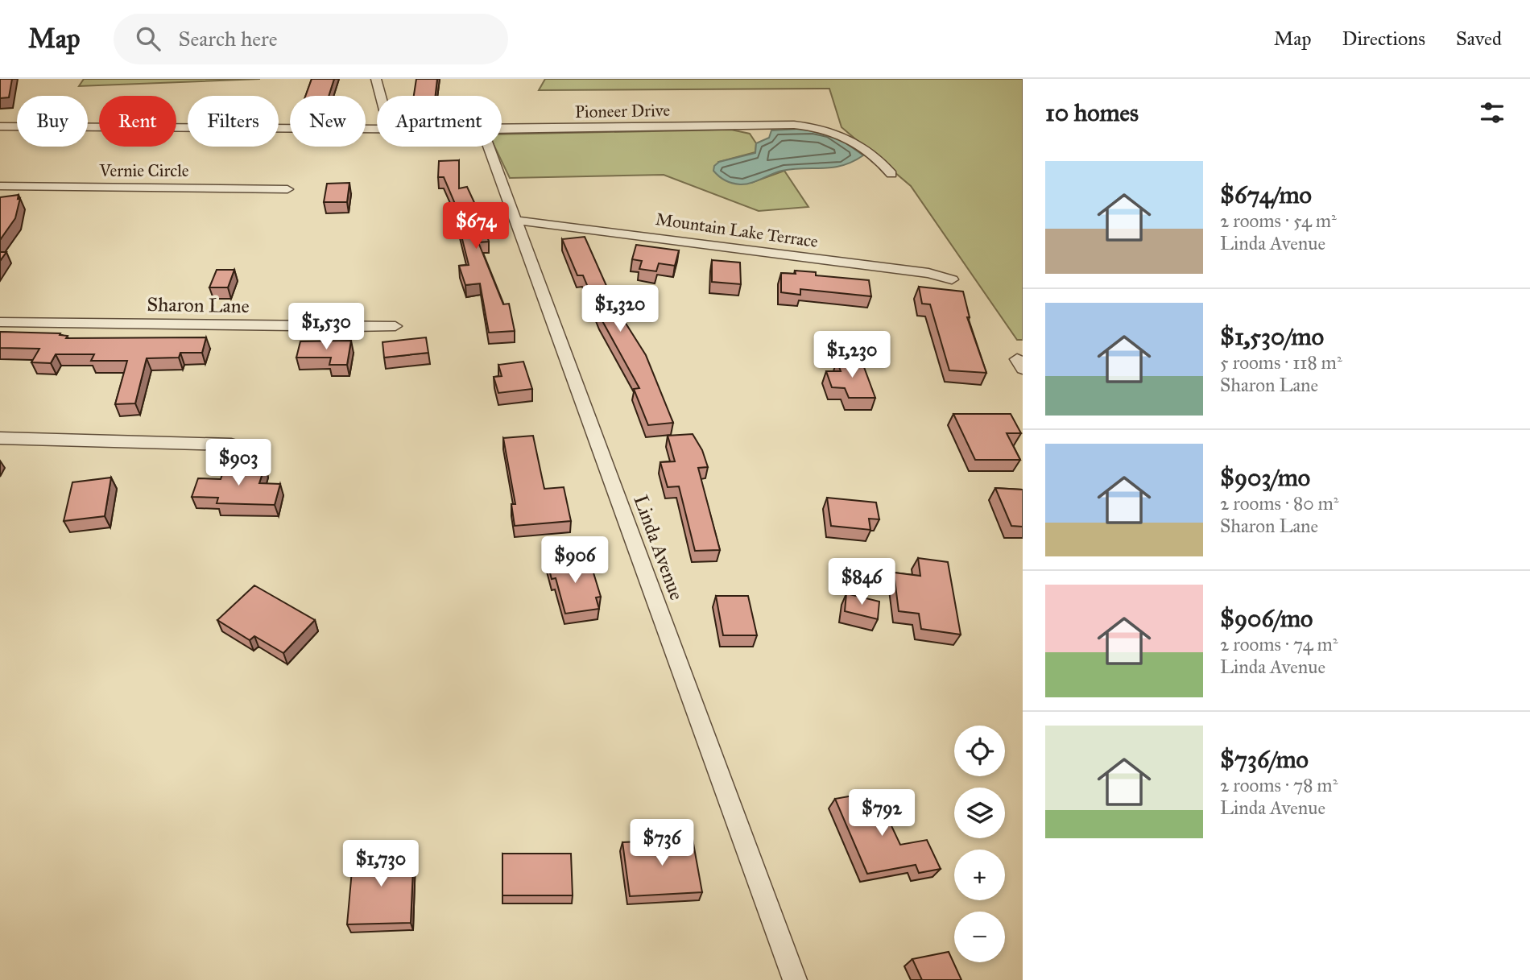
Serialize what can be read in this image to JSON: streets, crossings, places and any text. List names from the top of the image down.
{
  "streets": {
    "street": [
      "Pioneer Drive",
      "Vernie Circle",
      "Mountain Lake Terrace",
      "Sharon Lane",
      "Linda Avenue"
    ]
  },
  "crossings": [
    ["Mountain Lake Terrace", "Linda Avenue"]
  ],
  "page": {
    "header": "Map",
    "search": "Search here",
    "nav": ["Map", "Directions", "Saved"],
    "heading": "10 homes",
    "chip": [
      "Buy",
      "Rent",
      "Filters",
      "New",
      "Apartment"
    ],
    "list": [
      {
        "name": "$674/mo",
        "note": "2 rooms · 54 m² · Linda Avenue"
      },
      {
        "name": "$1,530/mo",
        "note": "5 rooms · 118 m² · Sharon Lane"
      },
      {
        "name": "$903/mo",
        "note": "2 rooms · 80 m² · Sharon Lane"
      },
      {
        "name": "$906/mo",
        "note": "2 rooms · 74 m² · Linda Avenue"
      },
      {
        "name": "$736/mo",
        "note": "2 rooms · 78 m² · Linda Avenue"
      }
    ],
    "price": [
      "$674",
      "$1,320",
      "$1,530",
      "$1,230",
      "$903",
      "$906",
      "$846",
      "$792",
      "$736",
      "$1,730"
    ],
    "map_buttons": ["+", "−"]
  }
}
